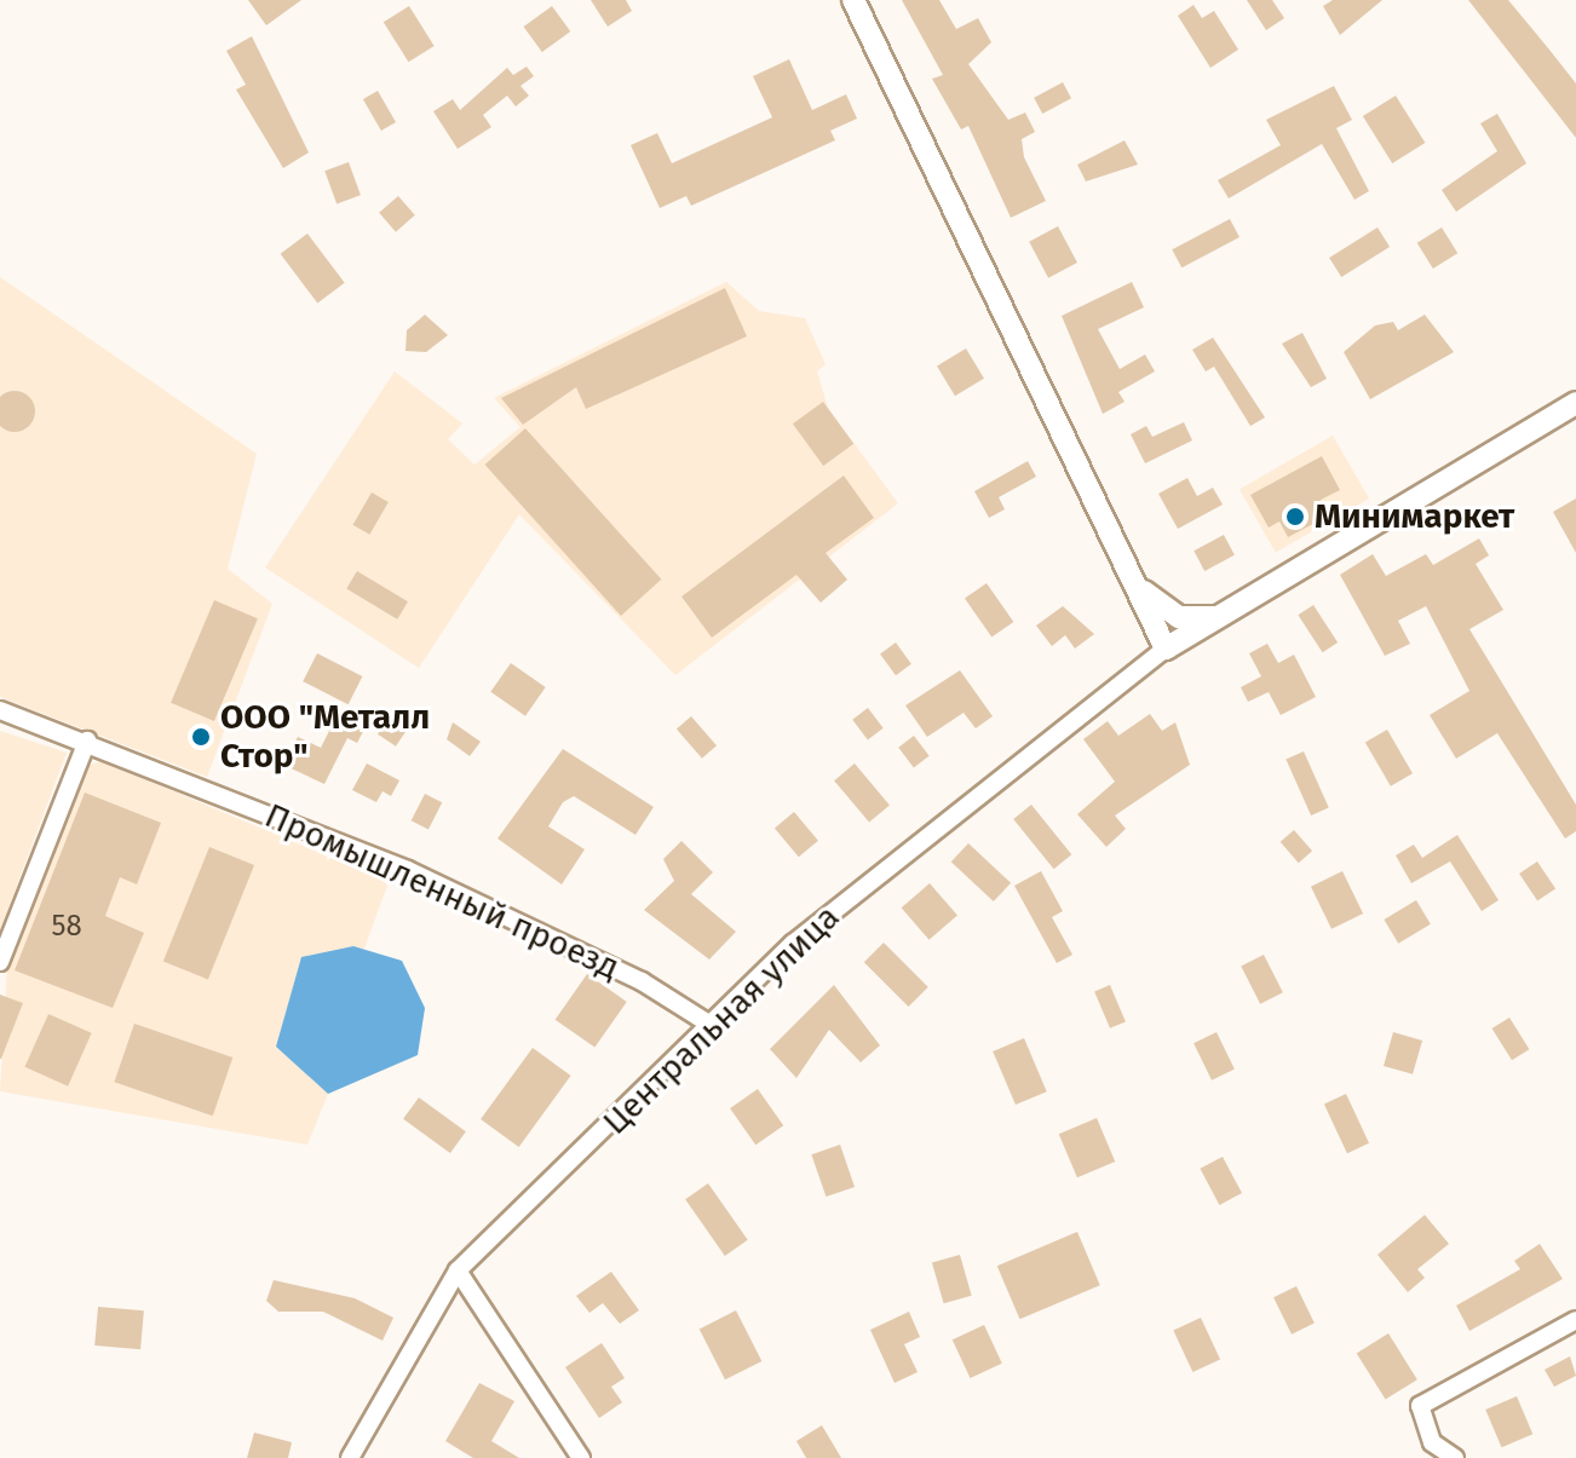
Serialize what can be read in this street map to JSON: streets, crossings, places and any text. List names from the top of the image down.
{
  "streets": {
    "street": ["Промышленный проезд", "Центральная улица"]
  },
  "crossings": [
    ["Промышленный проезд", "Центральная улица"]
  ],
  "places": ["Минимаркет", "ООО \"Металл Стор\""],
  "house_numbers": ["58"]
}
